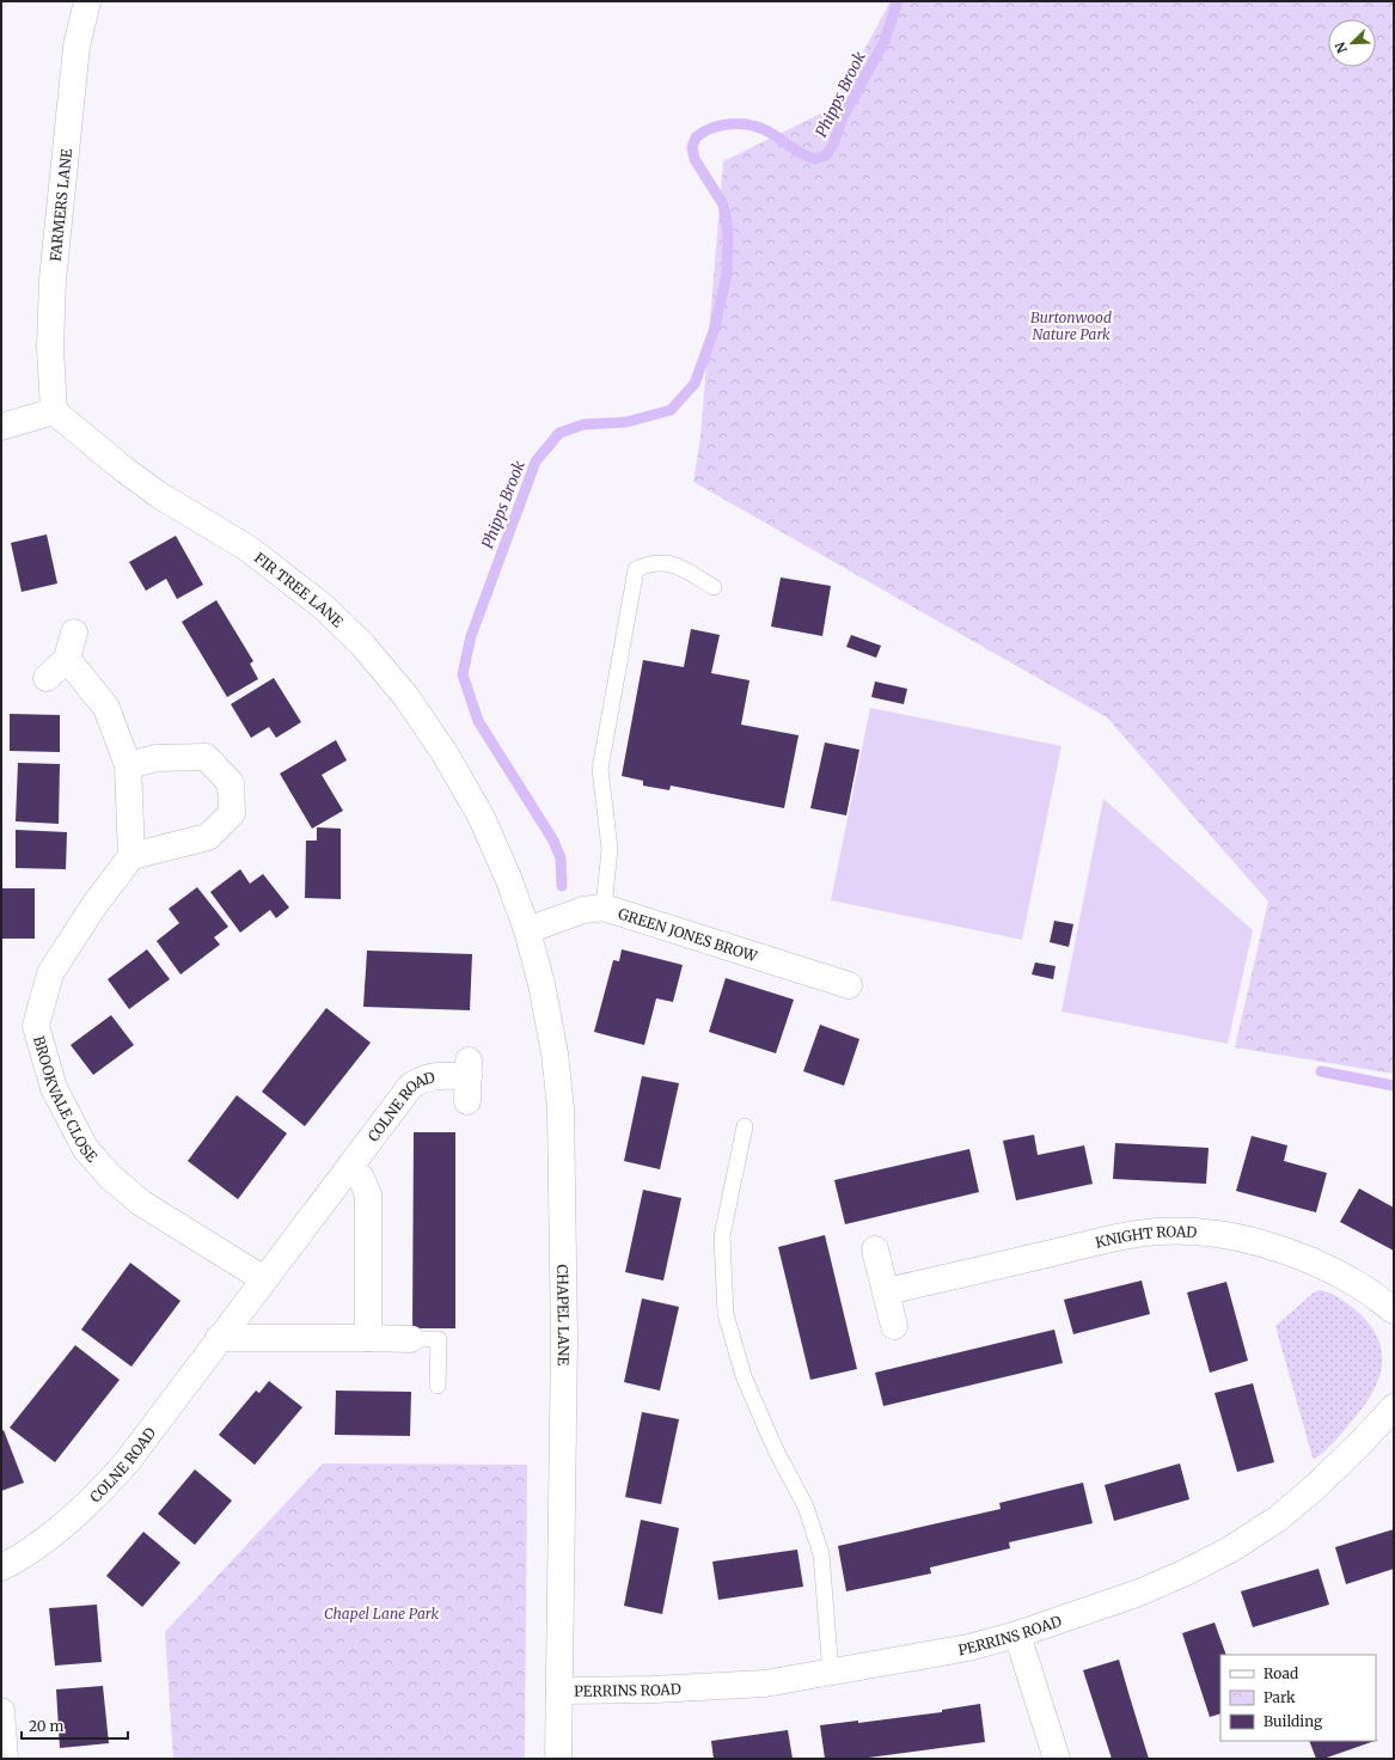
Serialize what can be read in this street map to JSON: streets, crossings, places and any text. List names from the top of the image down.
{
  "streets": {
    "street": [
      "FARMERS LANE",
      "FIR TREE LANE",
      "GREEN JONES BROW",
      "BROOKVALE CLOSE",
      "COLNE ROAD",
      "KNIGHT ROAD",
      "CHAPEL LANE",
      "PERRINS ROAD"
    ]
  },
  "crossings": [
    ["FARMERS LANE", "FIR TREE LANE"],
    ["FIR TREE LANE", "CHAPEL LANE"],
    ["GREEN JONES BROW", "CHAPEL LANE"],
    ["BROOKVALE CLOSE", "COLNE ROAD"],
    ["CHAPEL LANE", "PERRINS ROAD"]
  ],
  "water": ["Phipps Brook"],
  "parks": ["Burtonwood Nature Park", "Chapel Lane Park"],
  "legend": ["Road", "Park", "Building"],
  "scale_bar": "20 m",
  "north": "bottom left"
}
